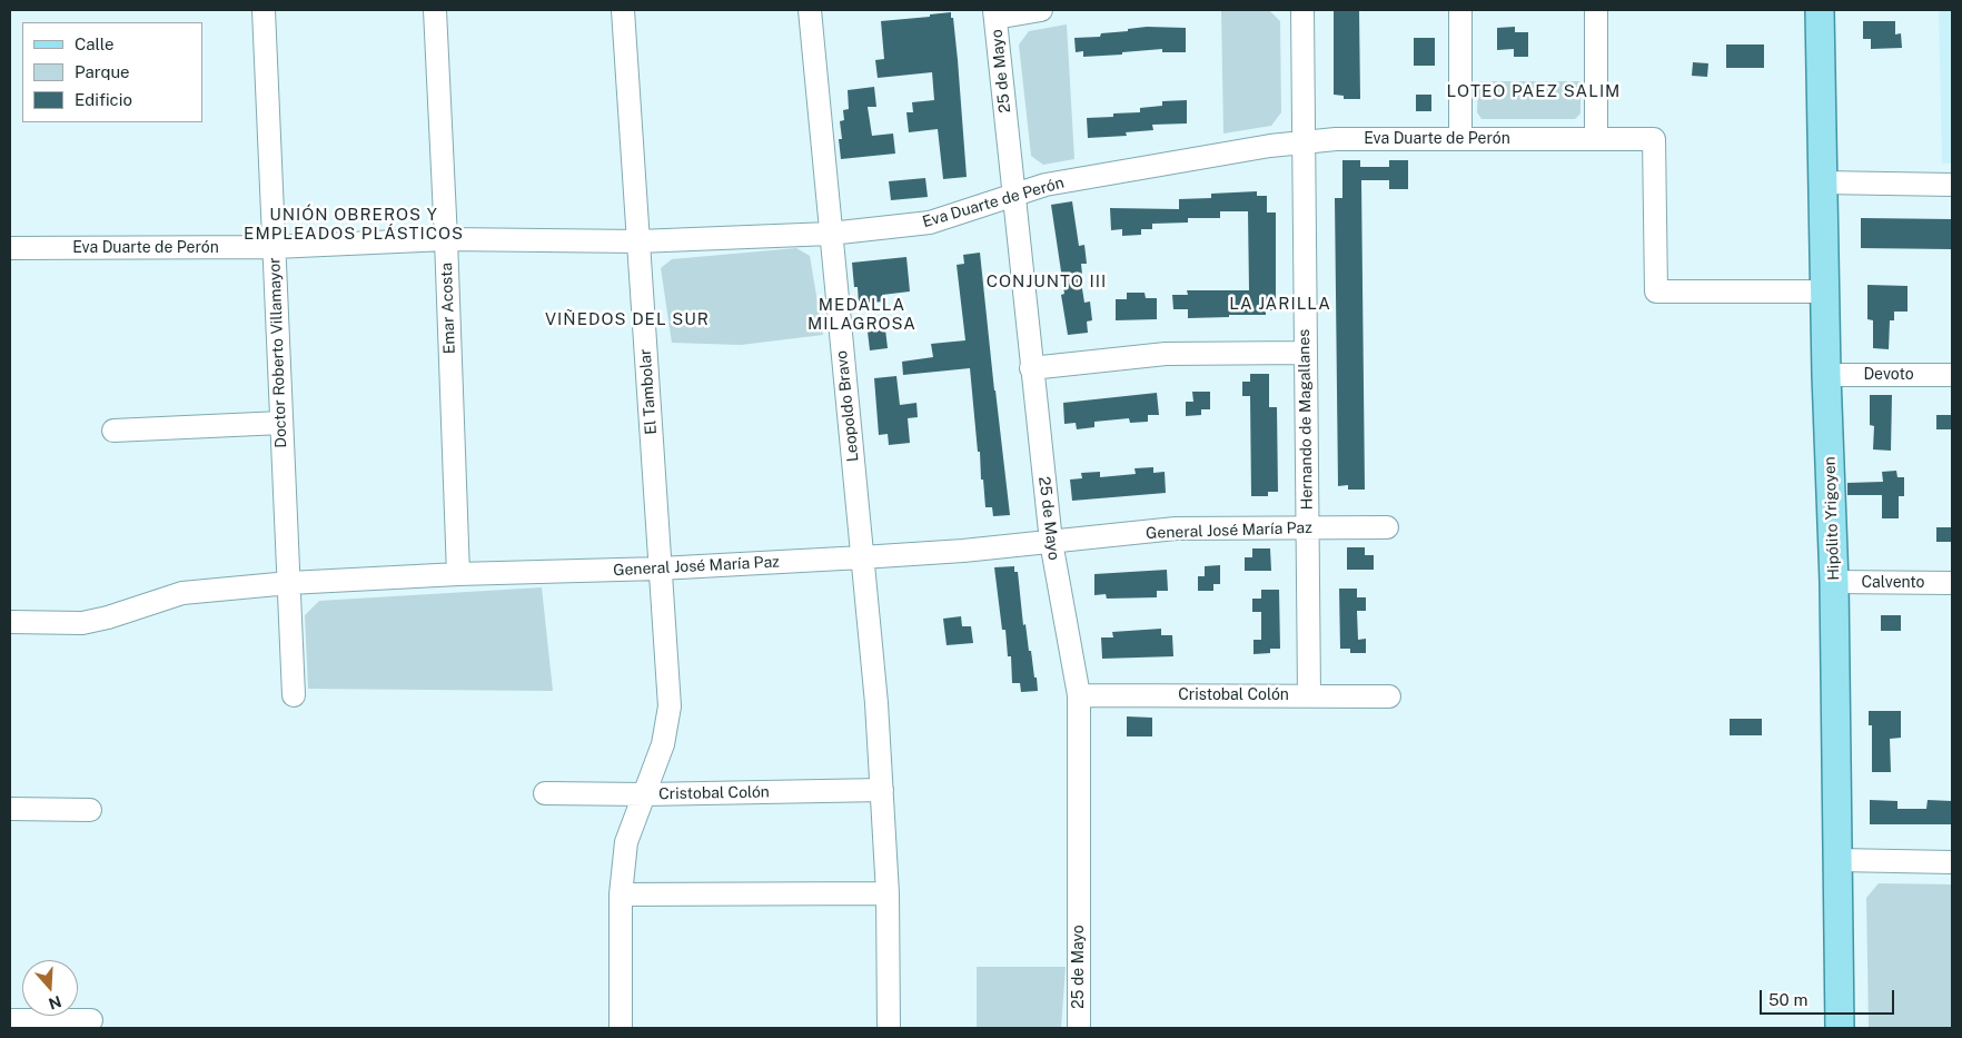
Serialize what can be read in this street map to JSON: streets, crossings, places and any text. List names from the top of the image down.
{
  "streets": {
    "main road": ["Hipólito Yrigoyen"],
    "street": [
      "25 de Mayo",
      "Eva Duarte de Perón",
      "Emar Acosta",
      "Doctor Roberto Villamayor",
      "Devoto",
      "El Tambolar",
      "Leopoldo Bravo",
      "Hernando de Magallanes",
      "General José María Paz",
      "Calvento",
      "Cristobal Colón"
    ]
  },
  "crossings": [
    ["25 de Mayo", "Eva Duarte de Perón"],
    ["25 de Mayo", "General José María Paz"],
    ["25 de Mayo", "Cristobal Colón"],
    ["Eva Duarte de Perón", "Emar Acosta"],
    ["Eva Duarte de Perón", "Doctor Roberto Villamayor"],
    ["Eva Duarte de Perón", "El Tambolar"],
    ["Eva Duarte de Perón", "Leopoldo Bravo"],
    ["Eva Duarte de Perón", "Hernando de Magallanes"],
    ["Eva Duarte de Perón", "Hipólito Yrigoyen"],
    ["Emar Acosta", "General José María Paz"],
    ["Doctor Roberto Villamayor", "General José María Paz"],
    ["Devoto", "Hipólito Yrigoyen"],
    ["El Tambolar", "General José María Paz"],
    ["El Tambolar", "Cristobal Colón"],
    ["Leopoldo Bravo", "General José María Paz"],
    ["Leopoldo Bravo", "Cristobal Colón"],
    ["Hernando de Magallanes", "General José María Paz"],
    ["Hernando de Magallanes", "Cristobal Colón"],
    ["Hipólito Yrigoyen", "Calvento"]
  ],
  "districts": [
    "LOTEO PAEZ SALIM",
    "UNIÓN OBREROS Y EMPLEADOS PLÁSTICOS",
    "CONJUNTO III",
    "LA JARILLA",
    "MEDALLA MILAGROSA",
    "VIÑEDOS DEL SUR"
  ],
  "legend": ["Calle", "Parque", "Edificio"],
  "scale_bar": "50 m",
  "north": "bottom"
}
